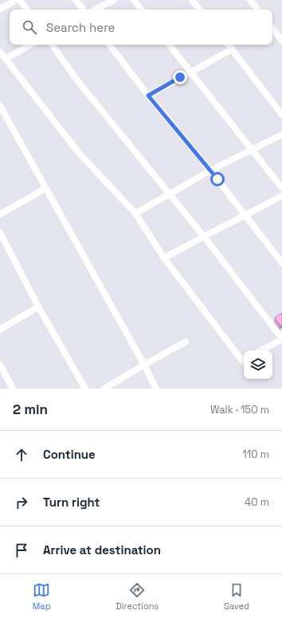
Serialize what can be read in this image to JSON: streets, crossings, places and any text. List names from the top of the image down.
{
  "page": {
    "search": "Search here",
    "heading": ["2 min", "Walk · 150 m"],
    "list": [
      ["Continue", "110 m"],
      ["Turn right", "40 m"],
      "Arrive at destination"
    ],
    "nav": ["Map", "Directions", "Saved"]
  }
}
